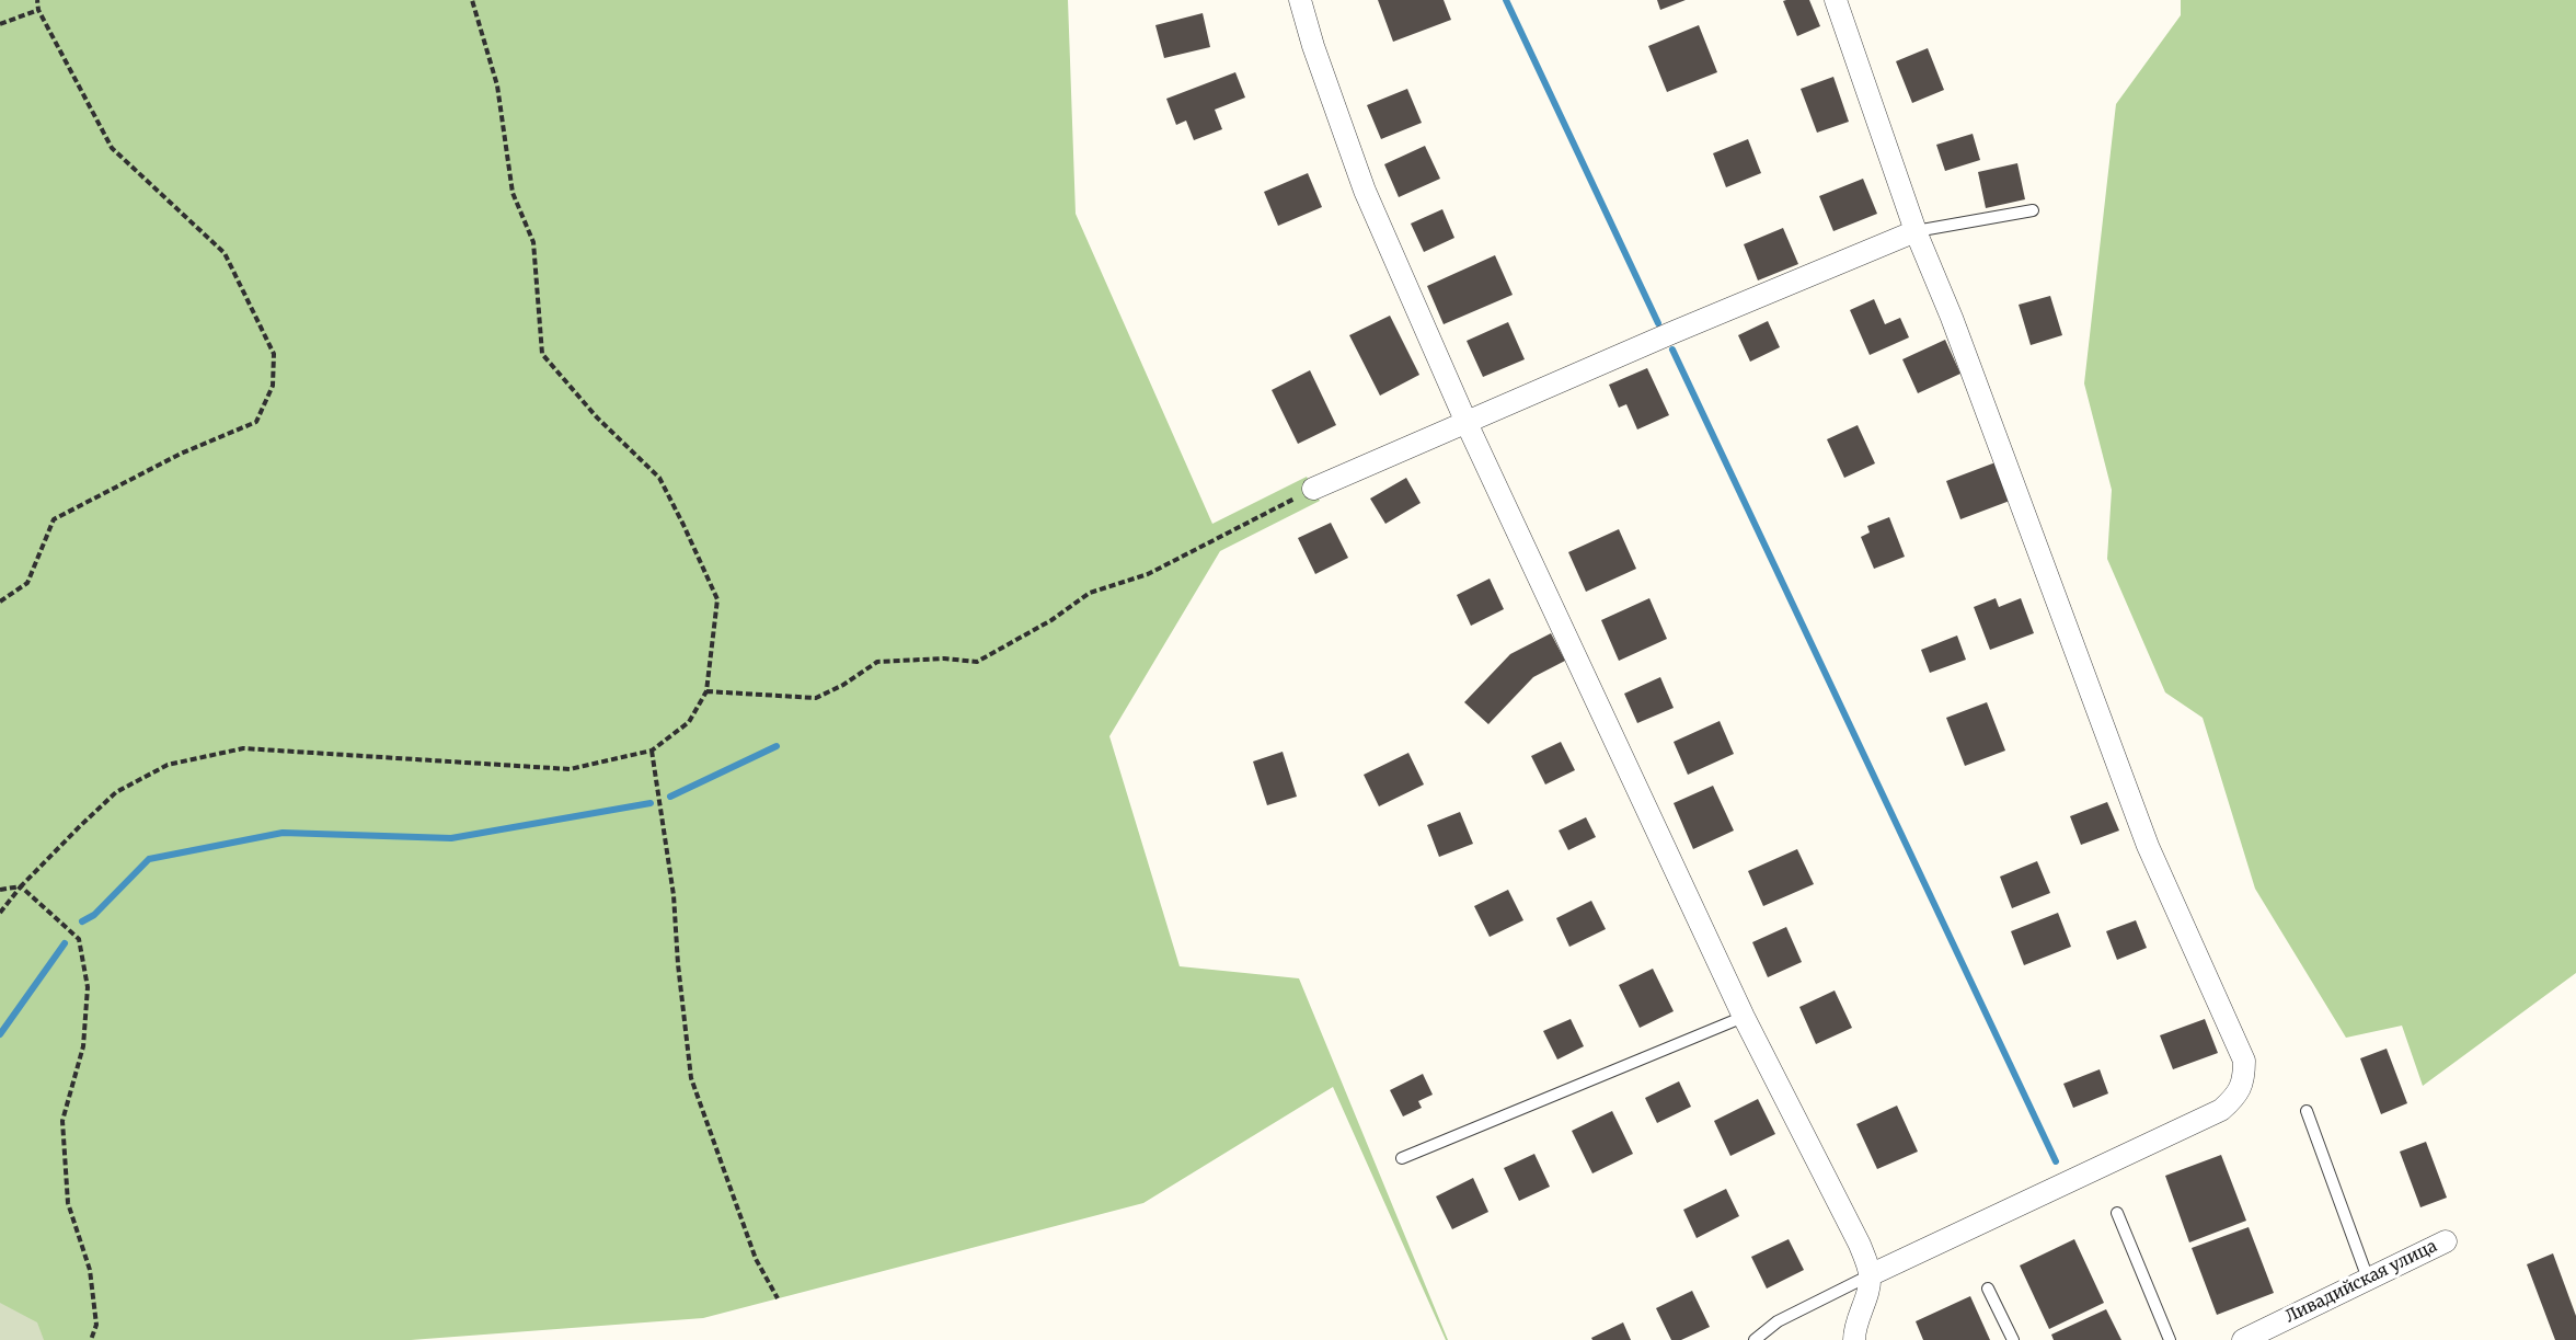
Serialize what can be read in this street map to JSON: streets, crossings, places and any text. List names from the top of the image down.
{
  "streets": {
    "street": ["Ливадийская улица"]
  }
}
